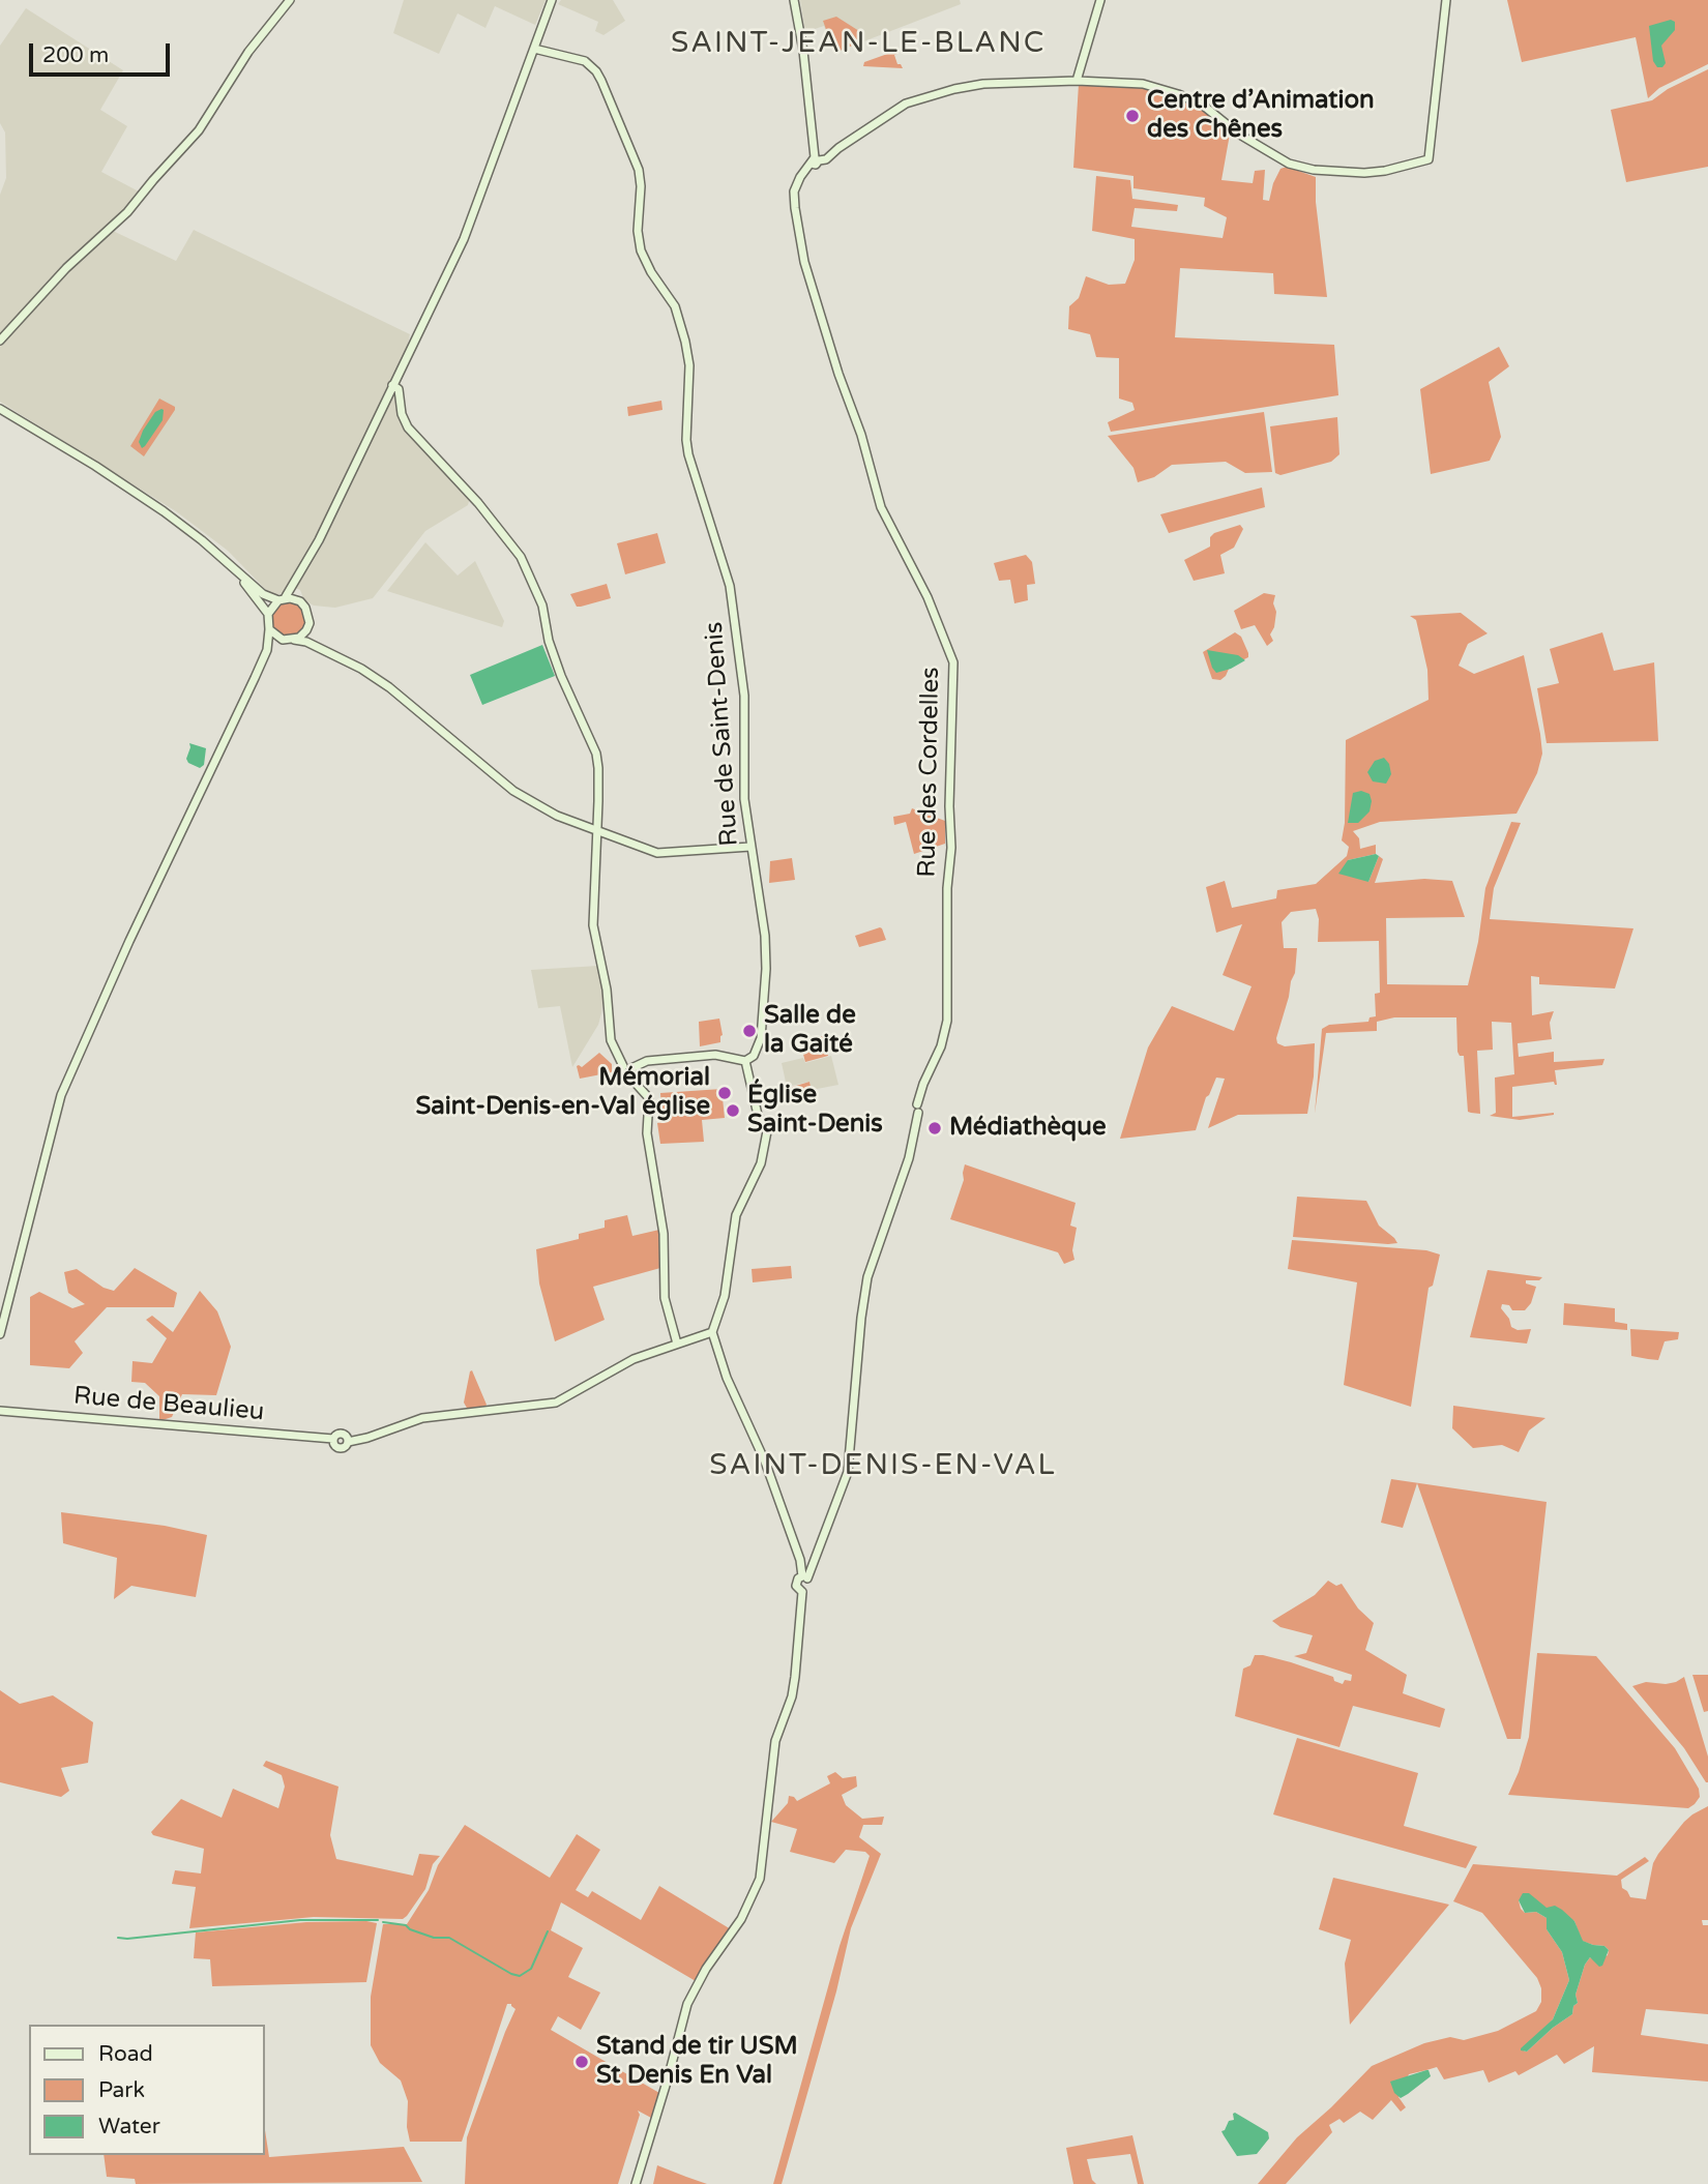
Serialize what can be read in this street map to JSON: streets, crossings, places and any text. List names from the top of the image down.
{
  "streets": {
    "street": ["Rue de Saint-Denis", "Rue des Cordelles", "Rue de Beaulieu"]
  },
  "districts": ["SAINT-JEAN-LE-BLANC", "SAINT-DENIS-EN-VAL"],
  "places": [
    "Centre d’Animation des Chênes",
    "Salle de la Gaité",
    "Mémorial Saint-Denis-en-Val église",
    "Église Saint-Denis",
    "Médiathèque",
    "Stand de tir USM St Denis En Val"
  ],
  "legend": ["Road", "Park", "Water"],
  "scale_bar": "200 m"
}
